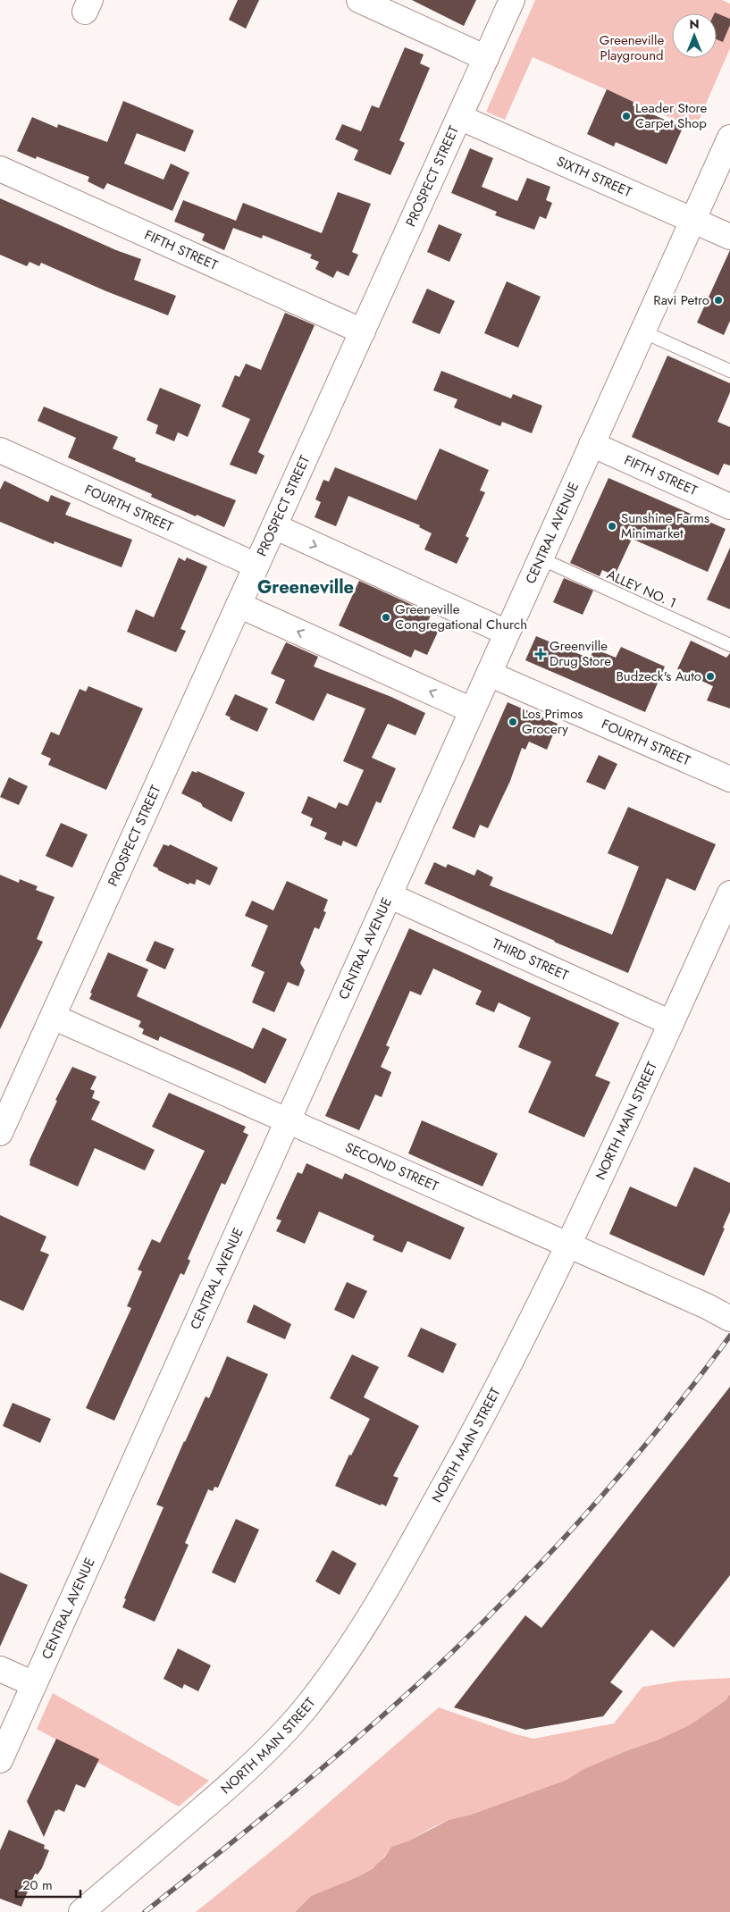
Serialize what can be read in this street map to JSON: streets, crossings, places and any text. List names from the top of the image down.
{
  "streets": {
    "street": [
      "PROSPECT STREET",
      "SIXTH STREET",
      "FIFTH STREET",
      "FOURTH STREET",
      "CENTRAL AVENUE",
      "THIRD STREET",
      "NORTH MAIN STREET",
      "SECOND STREET"
    ],
    "lane": ["ALLEY NO. 1"]
  },
  "crossings": [
    ["PROSPECT STREET", "SIXTH STREET"],
    ["PROSPECT STREET", "FIFTH STREET"],
    ["PROSPECT STREET", "FOURTH STREET"],
    ["PROSPECT STREET", "SECOND STREET"],
    ["SIXTH STREET", "CENTRAL AVENUE"],
    ["FIFTH STREET", "CENTRAL AVENUE"],
    ["FOURTH STREET", "CENTRAL AVENUE"],
    ["CENTRAL AVENUE", "ALLEY NO. 1"],
    ["CENTRAL AVENUE", "THIRD STREET"],
    ["CENTRAL AVENUE", "SECOND STREET"],
    ["THIRD STREET", "NORTH MAIN STREET"],
    ["NORTH MAIN STREET", "SECOND STREET"]
  ],
  "districts": ["Greeneville"],
  "parks": ["Greeneville Playground"],
  "places": {
    "other": [
      "Leader Store Carpet Shop",
      "Ravi Petro",
      "Sunshine Farms Minimarket",
      "Greeneville Congregational Church",
      "Budzeck's Auto",
      "Los Primos Grocery"
    ],
    "health": ["Greenville Drug Store"]
  },
  "scale_bar": "20 m",
  "north": "top"
}
